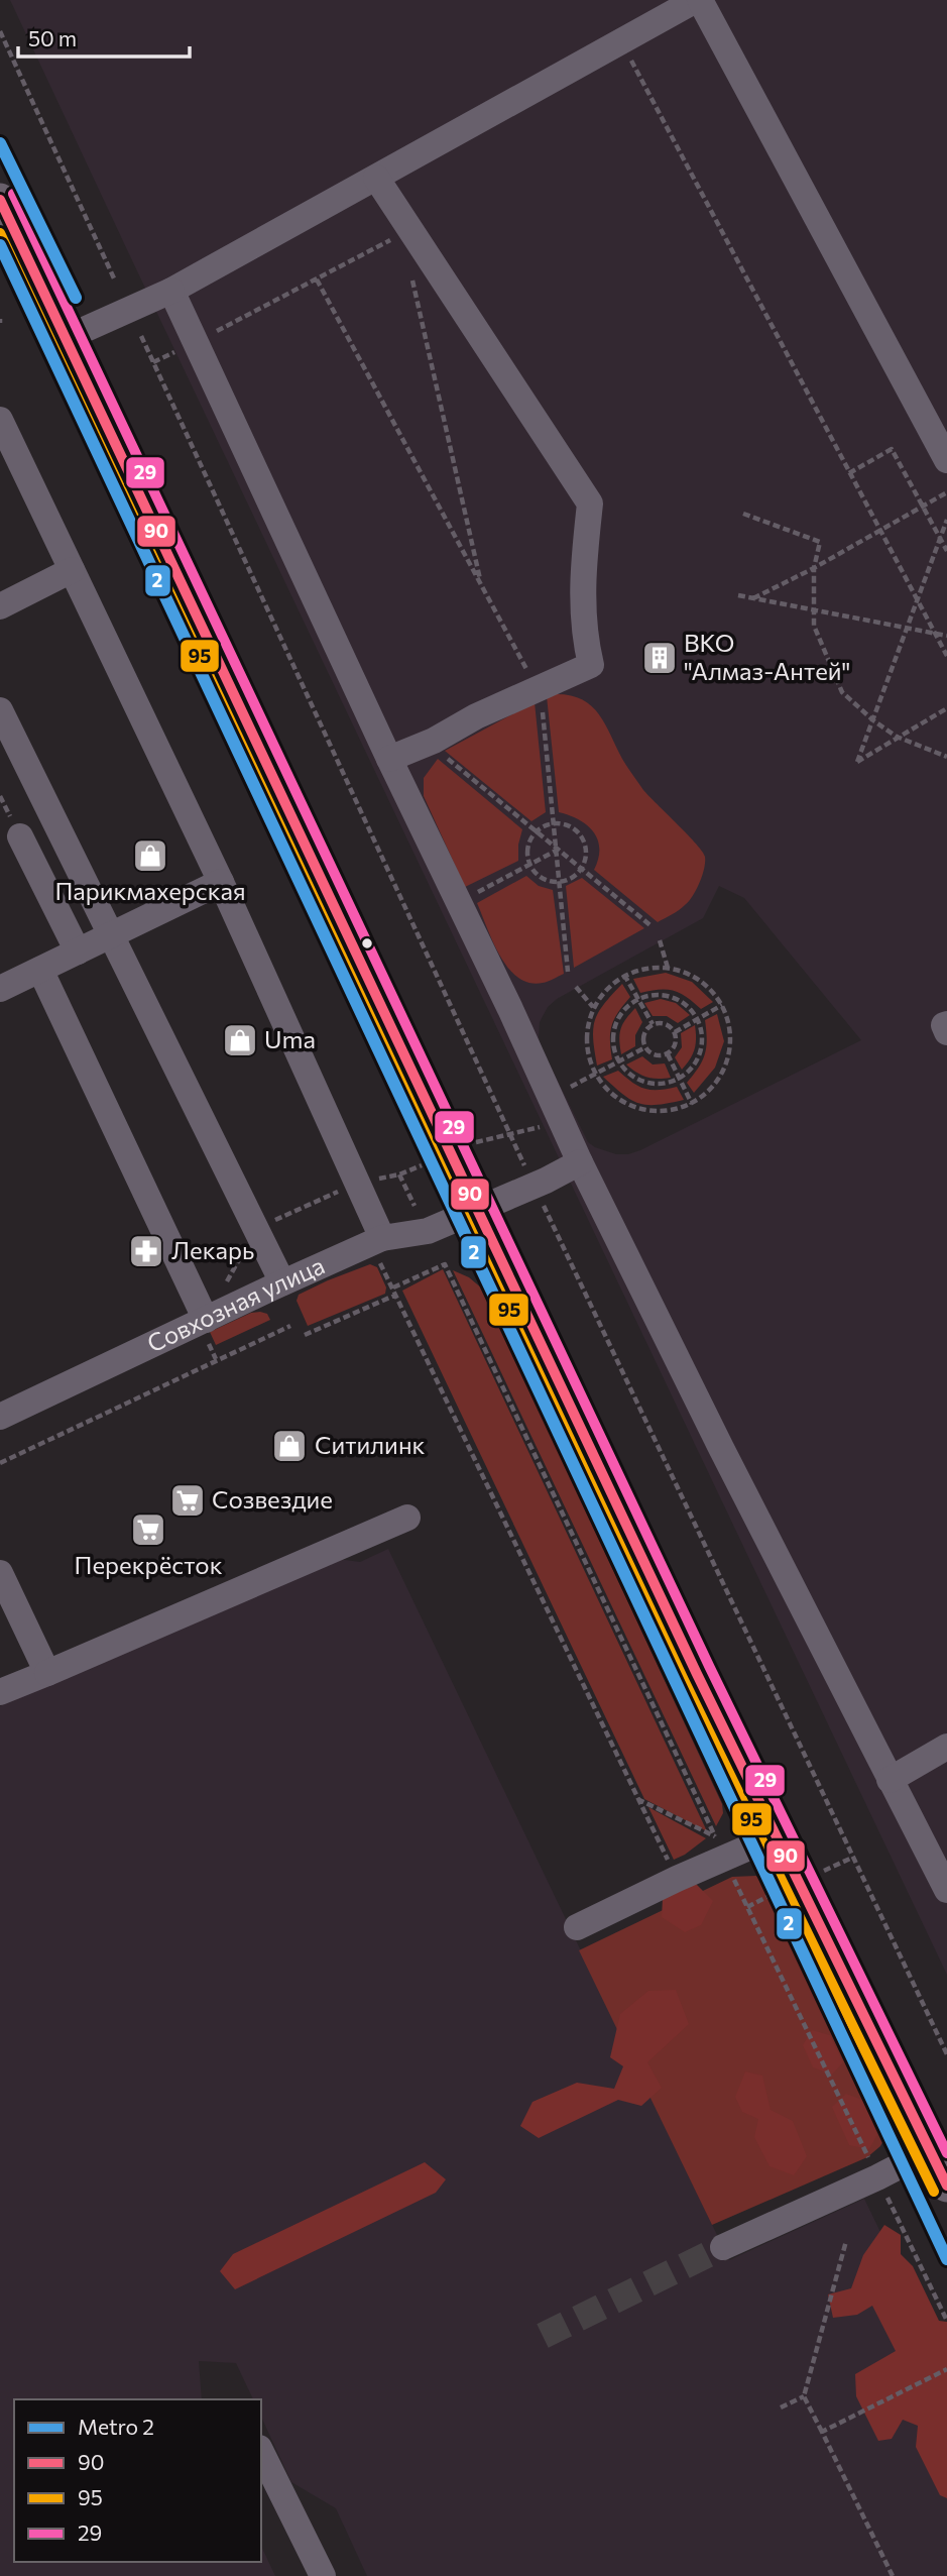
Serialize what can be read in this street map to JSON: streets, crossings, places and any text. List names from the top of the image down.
{
  "streets": {
    "street": ["Совхозная улица"]
  },
  "places": {
    "building": ["ВКО \"Алмаз-Антей\""],
    "shop": ["Парикмахерская", "Uma", "Ситилинк"],
    "pharmacy": ["Лекарь"],
    "supermarket": ["Созвездие", "Перекрёсток"]
  },
  "lines": [
    "metro line 2",
    "transit line 29",
    "transit line 90",
    "transit line 95"
  ],
  "legend": [
    "Metro 2",
    "90",
    "95",
    "29"
  ],
  "scale_bar": "50 m"
}
